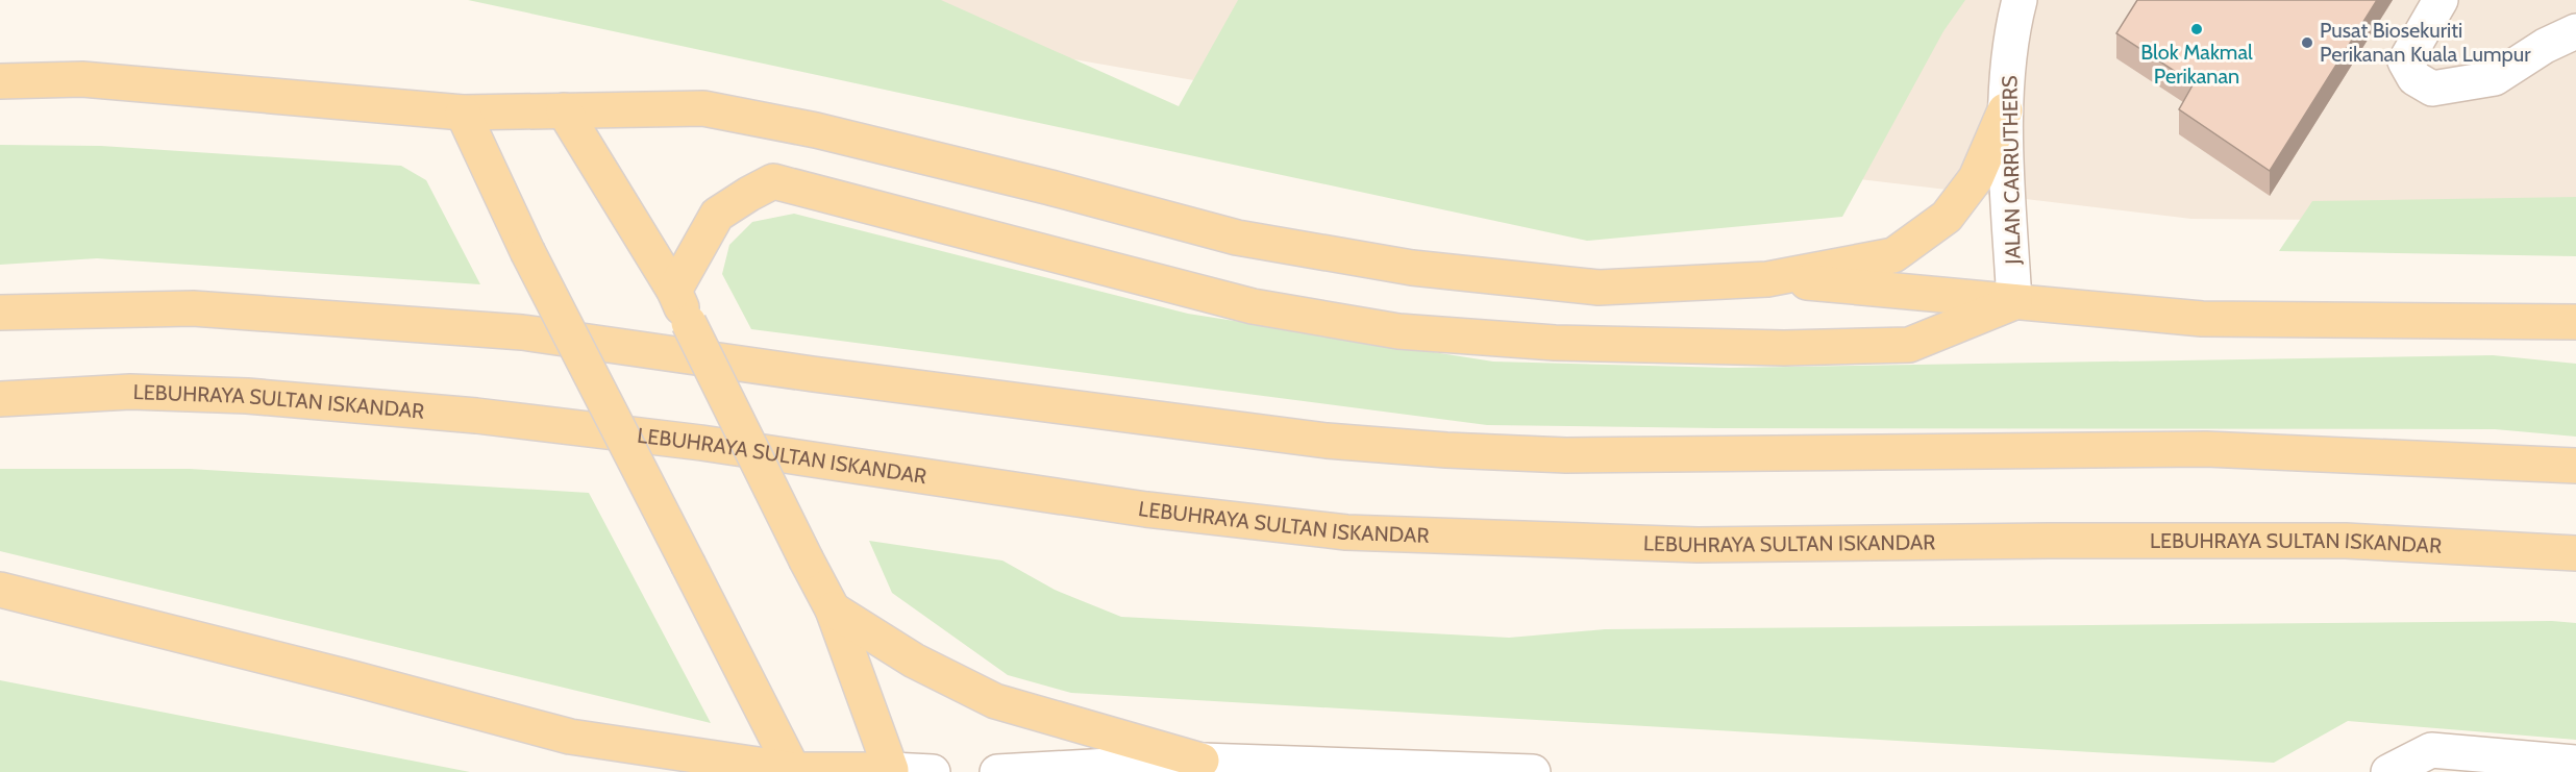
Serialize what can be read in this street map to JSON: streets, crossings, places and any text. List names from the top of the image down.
{
  "streets": {
    "main road": ["LEBUHRAYA SULTAN ISKANDAR"],
    "street": ["JALAN CARRUTHERS"]
  },
  "places": ["Blok Makmal Perikanan", "Pusat Biosekuriti Perikanan Kuala Lumpur"]
}
